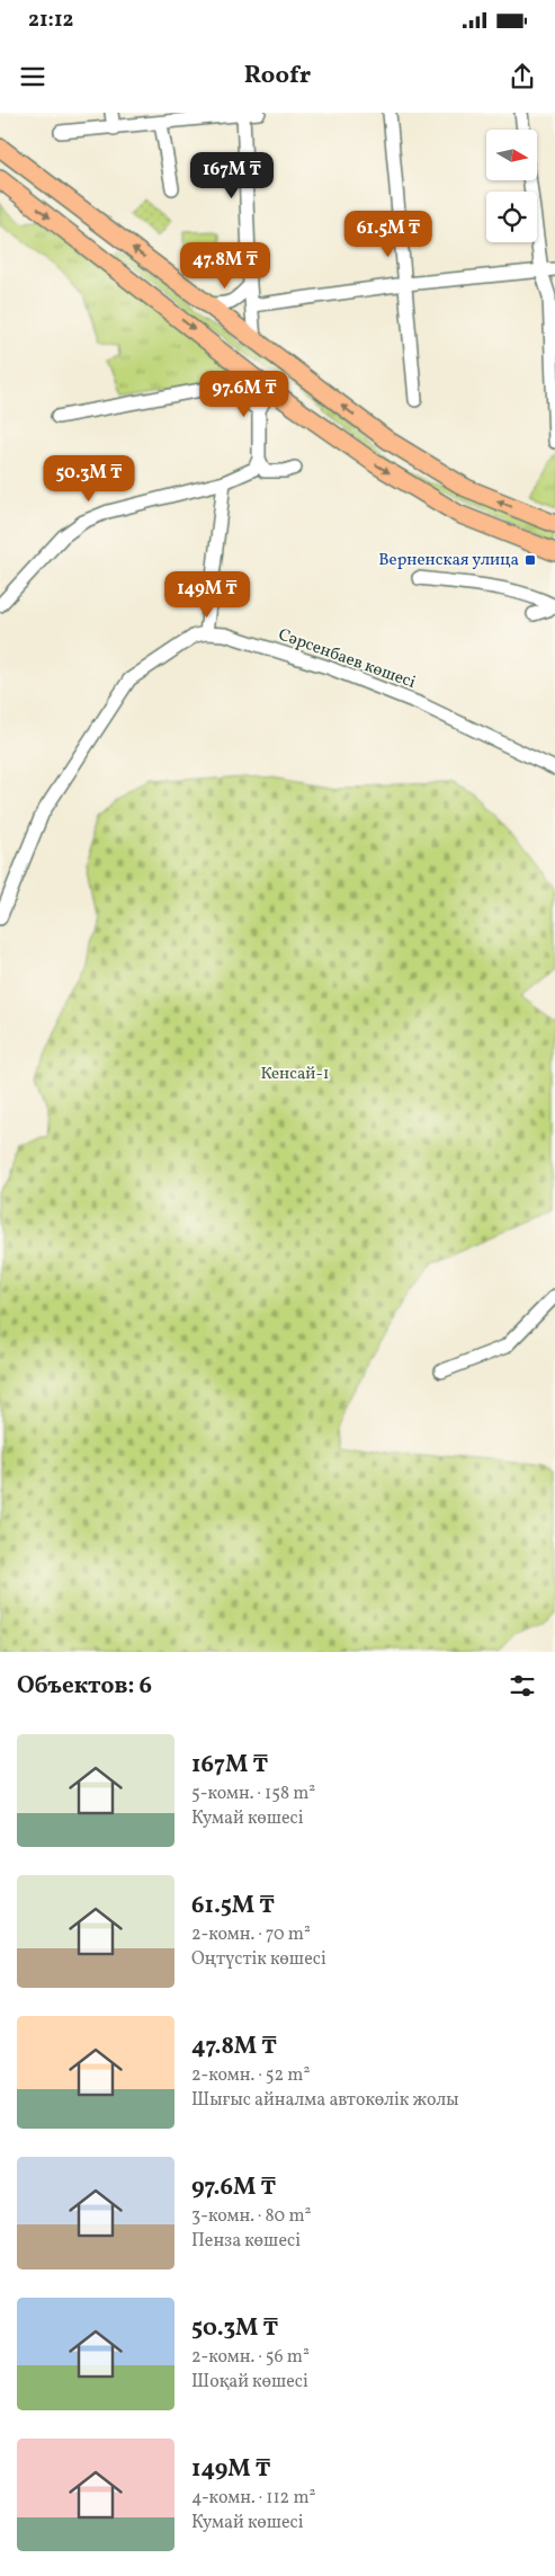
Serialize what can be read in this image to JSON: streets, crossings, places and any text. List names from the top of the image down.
{
  "streets": {
    "street": ["Сәрсенбаев көшесі"]
  },
  "parks": ["Кенсай-1"],
  "places": {
    "transit": ["Верненская улица"]
  },
  "north": "right",
  "page": {
    "status": "21:12",
    "header": "Roofr",
    "price": [
      "167M ₸",
      "61.5M ₸",
      "47.8M ₸",
      "97.6M ₸",
      "50.3M ₸",
      "149M ₸"
    ],
    "heading": "Объектов: 6",
    "list": [
      {
        "name": "167M ₸",
        "note": "5-комн. · 158 m² · Кумай көшесі"
      },
      {
        "name": "61.5M ₸",
        "note": "2-комн. · 70 m² · Оңтүстік көшесі"
      },
      {
        "name": "47.8M ₸",
        "note": "2-комн. · 52 m² · Шығыс айналма автокөлік жолы"
      },
      {
        "name": "97.6M ₸",
        "note": "3-комн. · 80 m² · Пенза көшесі"
      },
      {
        "name": "50.3M ₸",
        "note": "2-комн. · 56 m² · Шоқай көшесі"
      },
      {
        "name": "149M ₸",
        "note": "4-комн. · 112 m² · Кумай көшесі"
      }
    ]
  }
}
